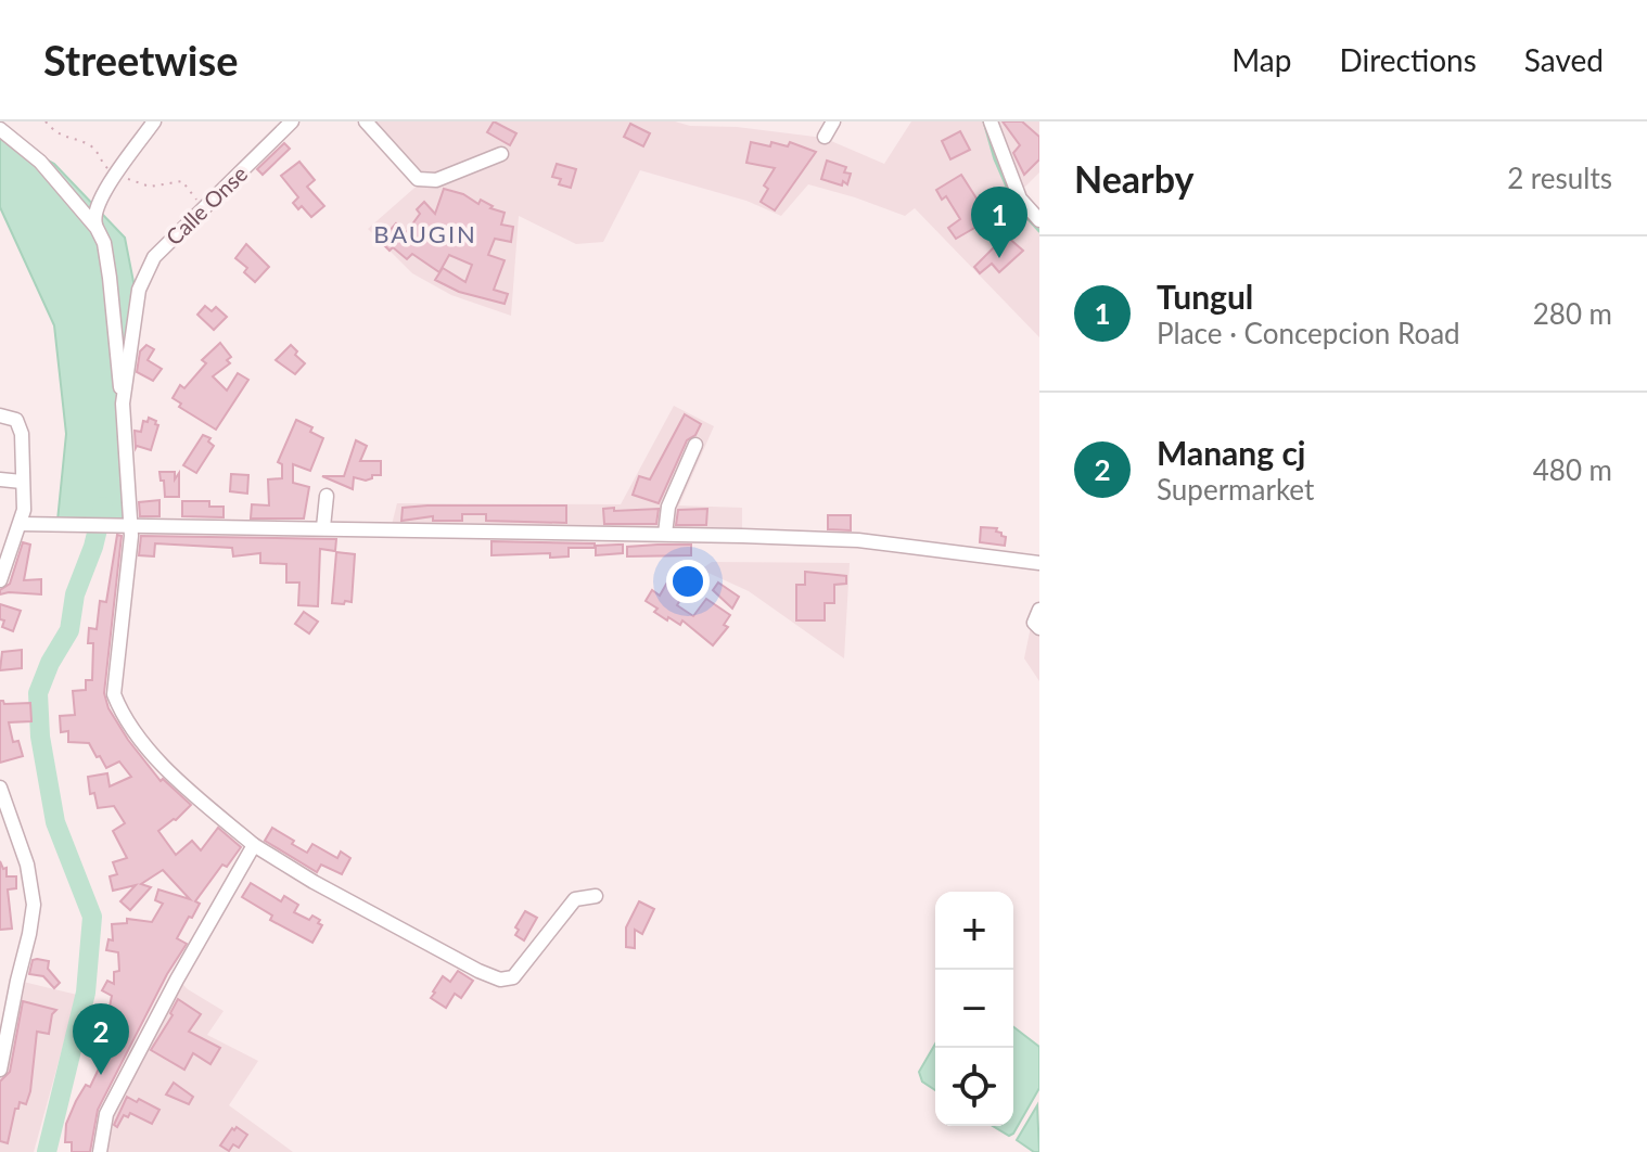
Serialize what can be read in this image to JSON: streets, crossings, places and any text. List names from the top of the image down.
{
  "streets": {
    "street": ["Calle Onse"]
  },
  "districts": ["BAUGIN"],
  "page": {
    "header": "Streetwise",
    "nav": ["Map", "Directions", "Saved"],
    "heading": ["Nearby", "2 results"],
    "pins": ["1", "2"],
    "list": [
      {
        "mark": "1",
        "name": "Tungul",
        "note": "Place · Concepcion Road",
        "value": "280 m"
      },
      {
        "mark": "2",
        "name": "Manang cj",
        "note": "Supermarket",
        "value": "480 m"
      }
    ],
    "map_buttons": ["+", "−"]
  }
}
